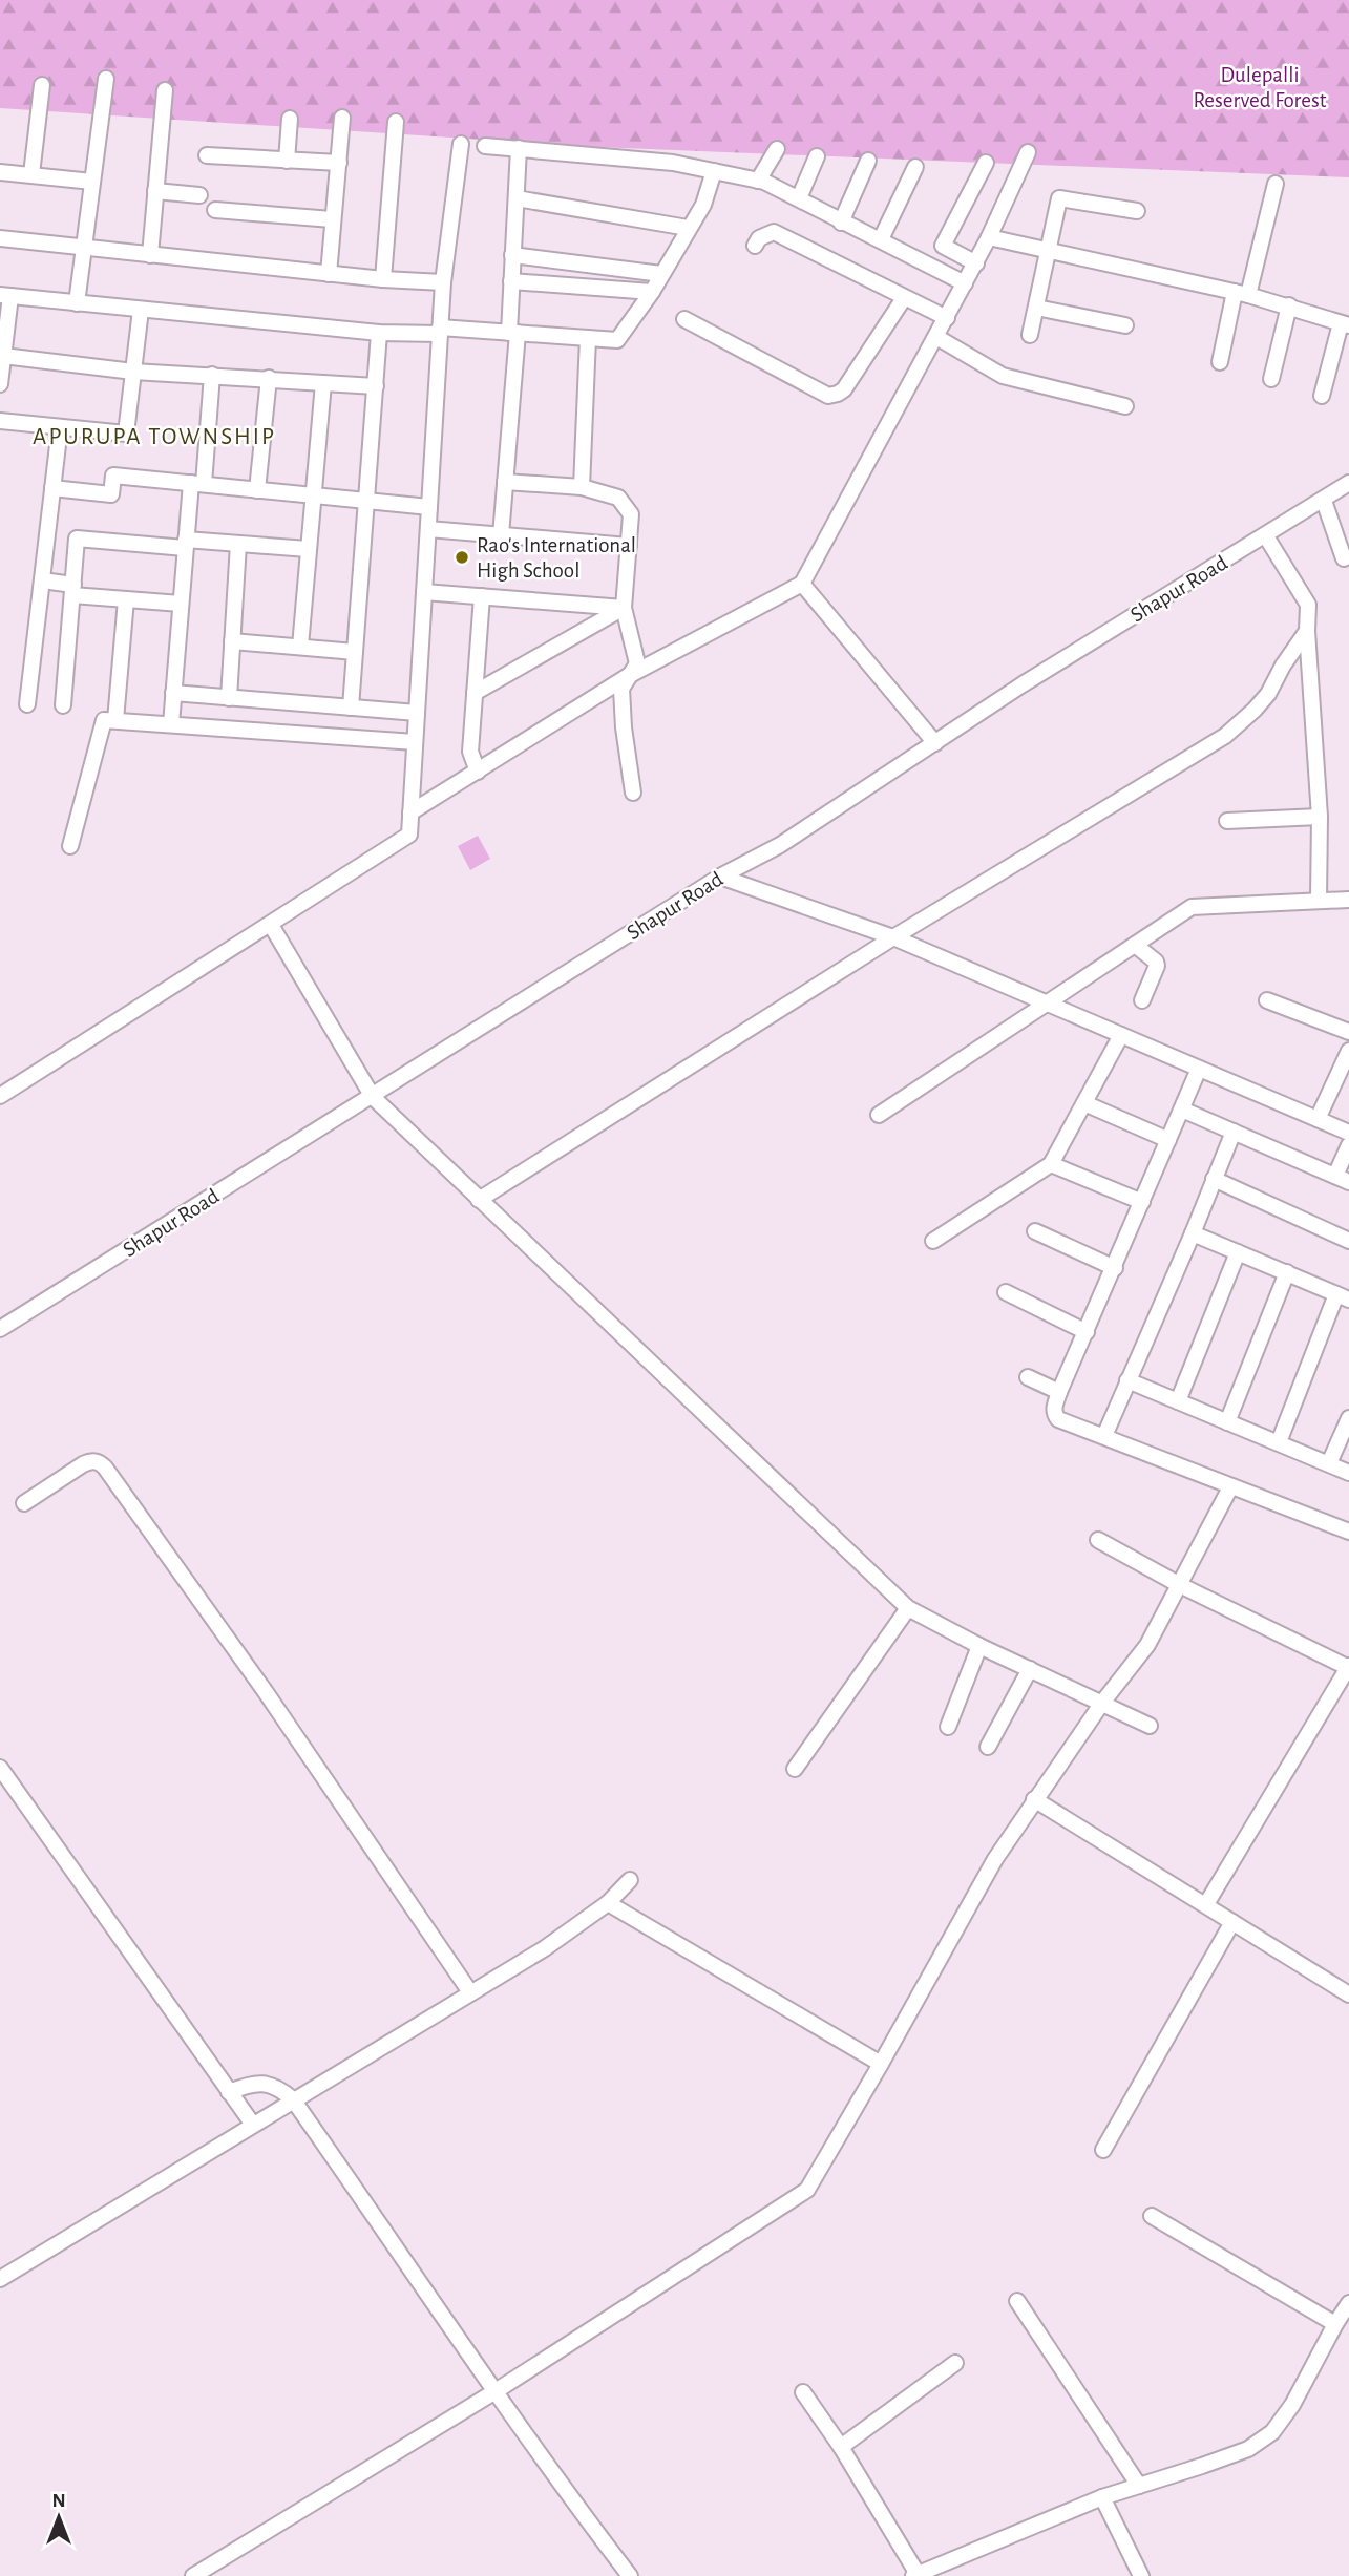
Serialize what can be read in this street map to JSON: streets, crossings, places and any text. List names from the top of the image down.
{
  "streets": {
    "street": ["Shapur Road"]
  },
  "districts": ["APURUPA TOWNSHIP"],
  "parks": ["Dulepalli Reserved Forest"],
  "places": ["Rao's International High School"],
  "north": "top"
}
